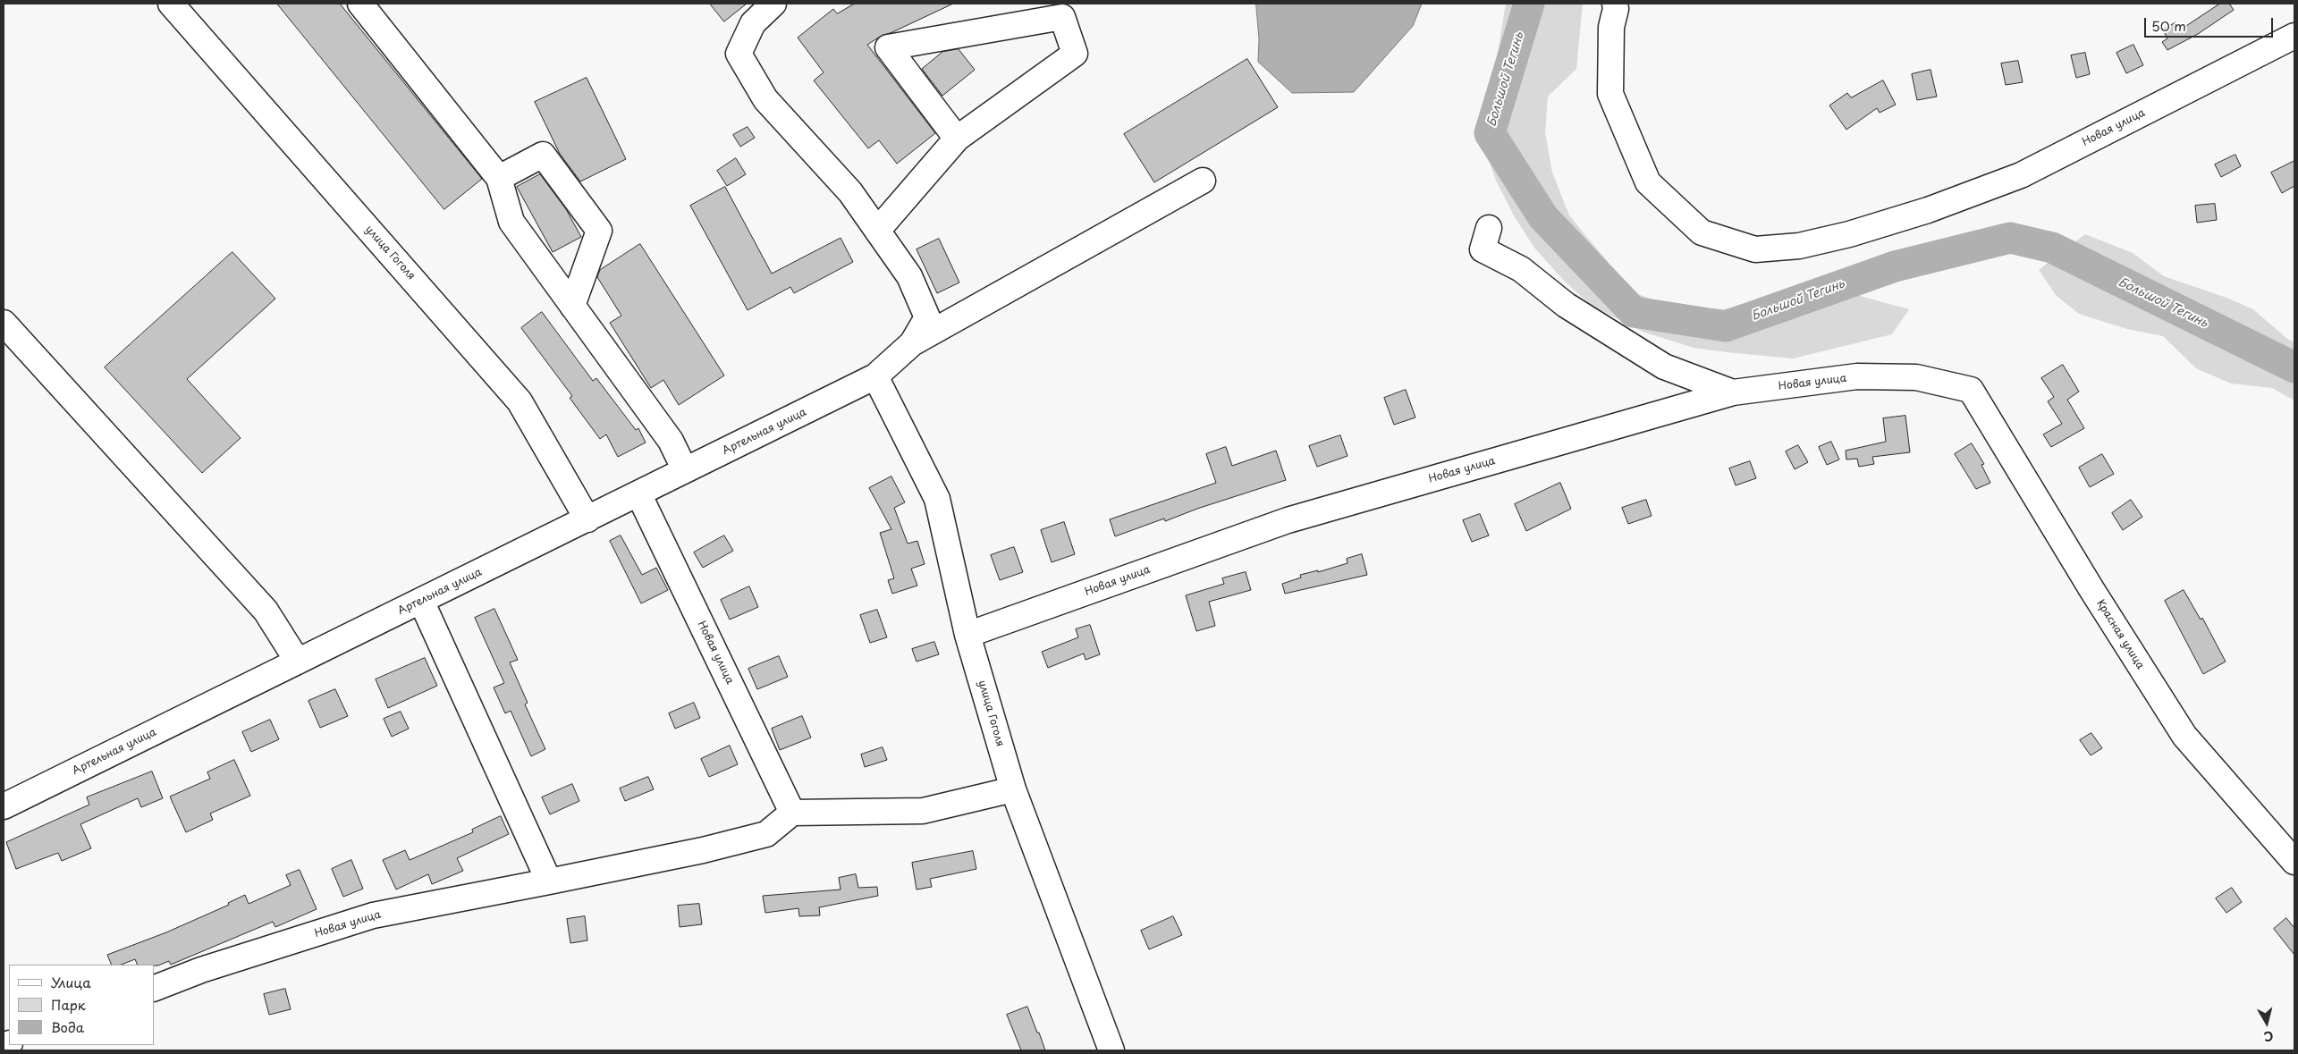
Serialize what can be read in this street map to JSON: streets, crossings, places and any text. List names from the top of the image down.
{
  "streets": {
    "street": [
      "Новая улица",
      "улица Гоголя",
      "Артельная улица",
      "Красная улица"
    ]
  },
  "crossings": [
    ["Новая улица", "улица Гоголя"],
    ["Новая улица", "Артельная улица"],
    ["Новая улица", "Красная улица"],
    ["улица Гоголя", "Артельная улица"]
  ],
  "water": ["Большой Тегинь"],
  "legend": ["Улица", "Парк", "Вода"],
  "scale_bar": "50 m",
  "north": "bottom"
}
